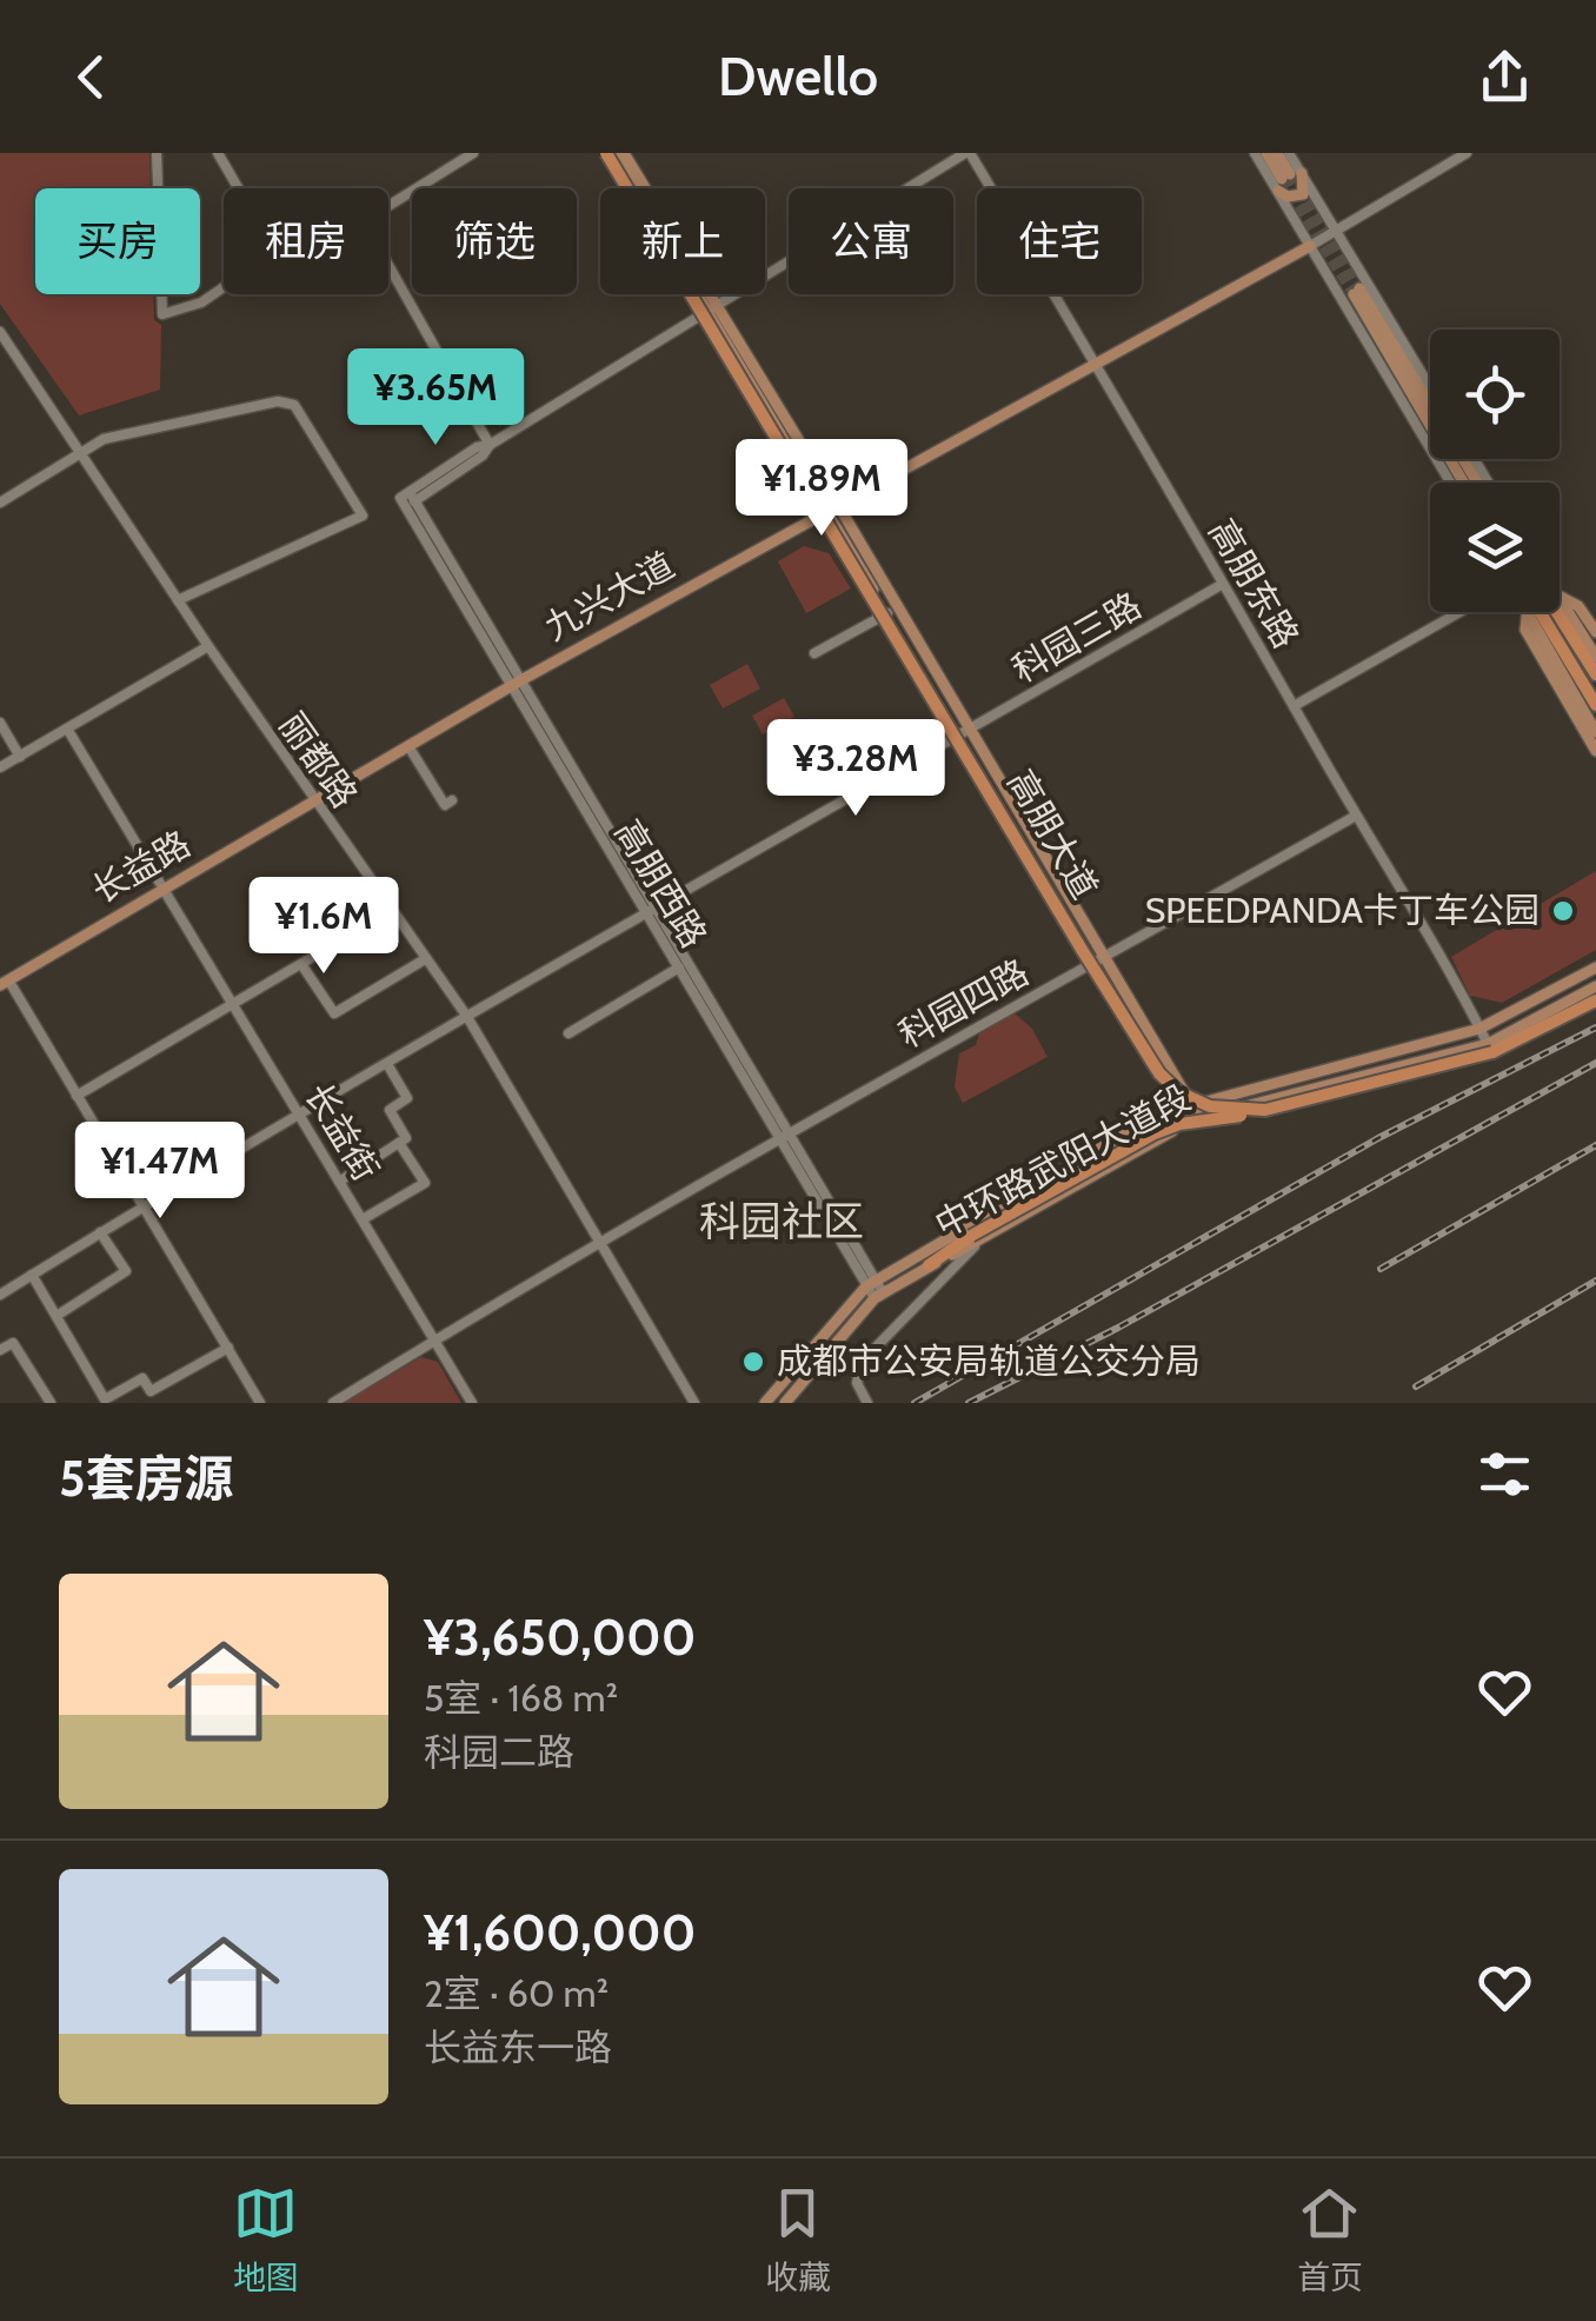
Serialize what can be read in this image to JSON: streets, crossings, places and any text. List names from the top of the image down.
{
  "streets": {
    "main road": [
      "九兴大道",
      "高朋大道",
      "长益路",
      "中环路武阳大道段"
    ],
    "street": [
      "高朋东路",
      "科园三路",
      "丽都路",
      "高朋西路",
      "科园四路",
      "长益街"
    ]
  },
  "crossings": [
    ["高朋东路", "九兴大道"],
    ["高朋东路", "科园三路"],
    ["高朋东路", "科园四路"],
    ["高朋东路", "中环路武阳大道段"],
    ["九兴大道", "丽都路"],
    ["九兴大道", "高朋大道"],
    ["九兴大道", "长益路"],
    ["九兴大道", "高朋西路"],
    ["科园三路", "丽都路"],
    ["科园三路", "高朋大道"],
    ["科园三路", "高朋西路"],
    ["科园三路", "长益街"],
    ["丽都路", "长益路"],
    ["丽都路", "科园四路"],
    ["高朋大道", "科园四路"],
    ["高朋大道", "中环路武阳大道段"],
    ["长益路", "长益街"],
    ["高朋西路", "科园四路"],
    ["高朋西路", "中环路武阳大道段"],
    ["科园四路", "长益街"]
  ],
  "districts": ["科园社区"],
  "places": ["SPEEDPANDA卡丁车公园", "成都市公安局轨道公交分局"],
  "page": {
    "header": "Dwello",
    "chip": [
      "买房",
      "租房",
      "筛选",
      "新上",
      "公寓",
      "住宅"
    ],
    "price": [
      "¥3.65M",
      "¥1.89M",
      "¥3.28M",
      "¥1.6M",
      "¥1.47M"
    ],
    "heading": "5套房源",
    "list": [
      {
        "name": "¥3,650,000",
        "note": "5室 · 168 m² · 科园二路"
      },
      {
        "name": "¥1,600,000",
        "note": "2室 · 60 m² · 长益东一路"
      }
    ],
    "tabs": ["地图", "收藏", "首页"]
  }
}
